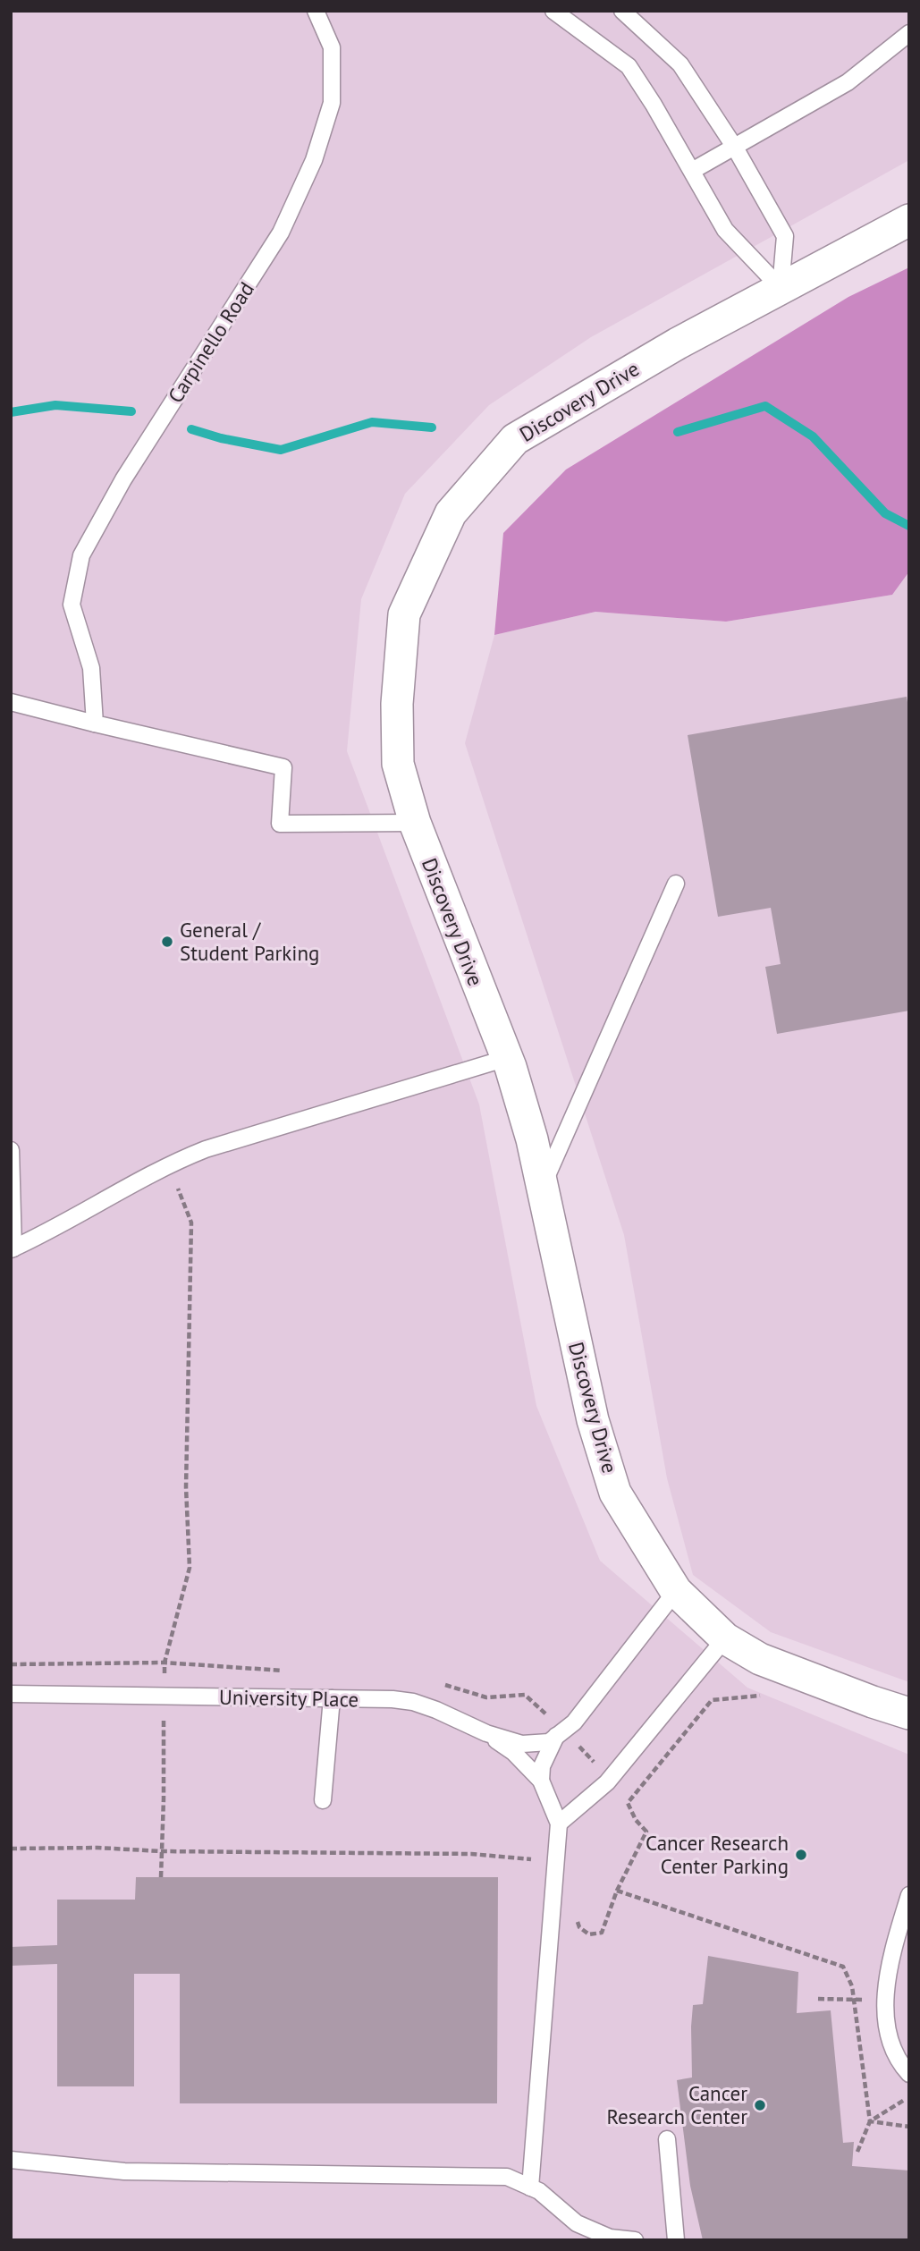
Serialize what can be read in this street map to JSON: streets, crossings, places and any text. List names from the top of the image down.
{
  "streets": {
    "street": ["Discovery Drive"],
    "lane": ["Carpinello Road", "University Place"]
  },
  "crossings": [
    ["Discovery Drive", "University Place"]
  ],
  "places": ["General / Student Parking", "Cancer Research Center Parking", "Cancer Research Center"]
}
